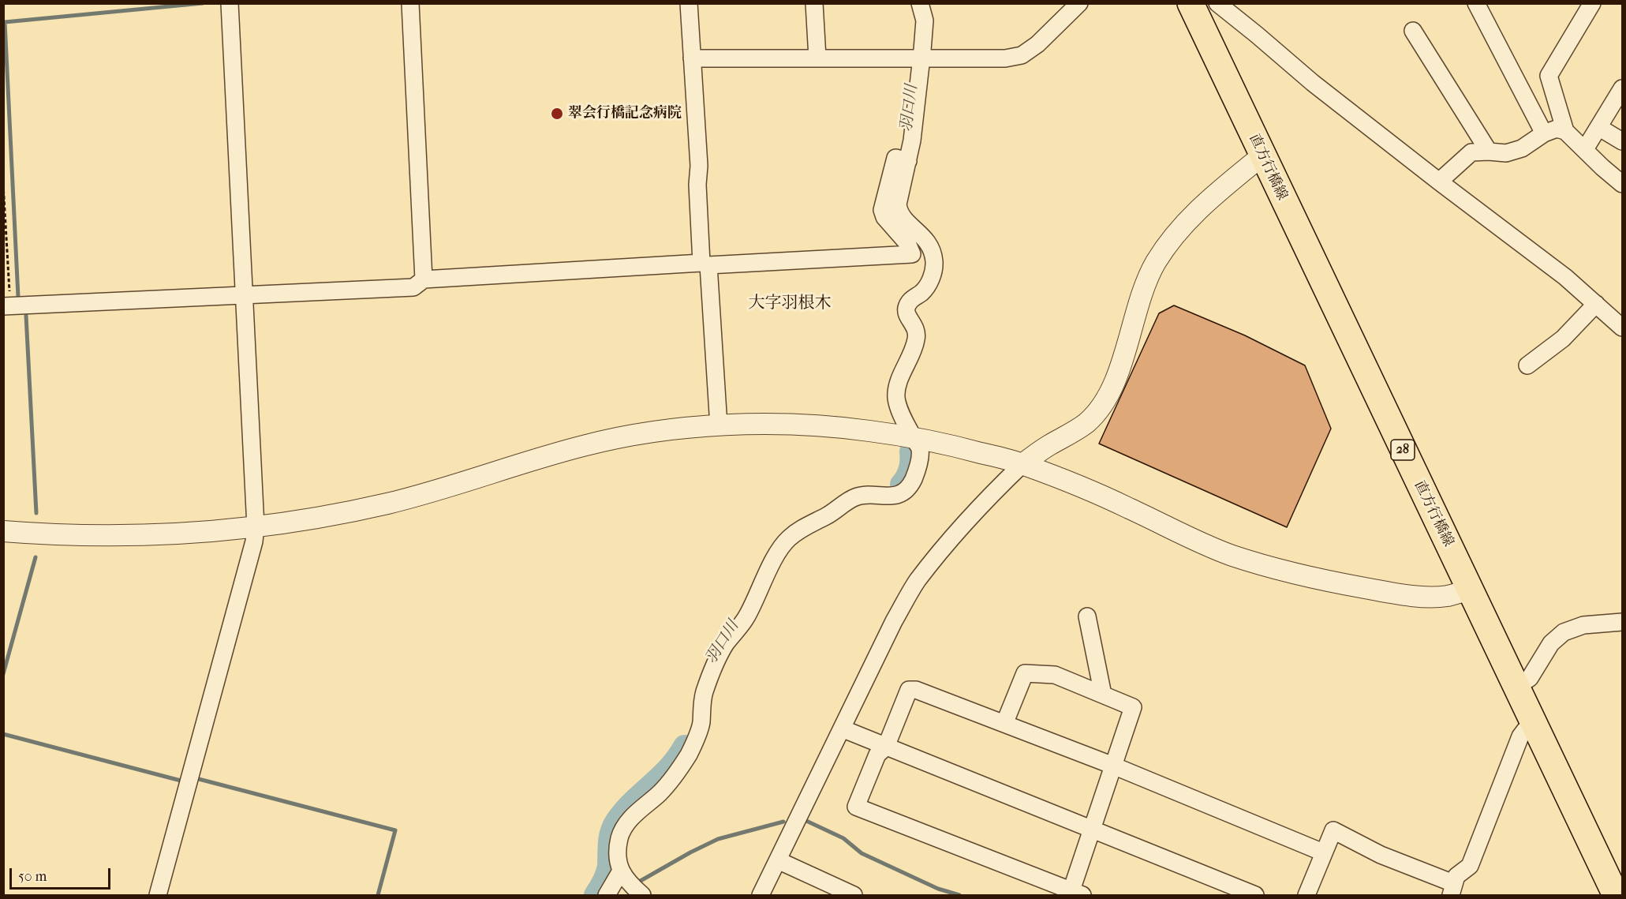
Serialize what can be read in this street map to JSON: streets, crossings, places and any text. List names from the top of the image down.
{
  "streets": {
    "main road": ["直方行橋線", "28"]
  },
  "districts": ["大字羽根木"],
  "water": ["羽口川"],
  "places": ["翠会行橋記念病院"],
  "scale_bar": "50 m"
}
